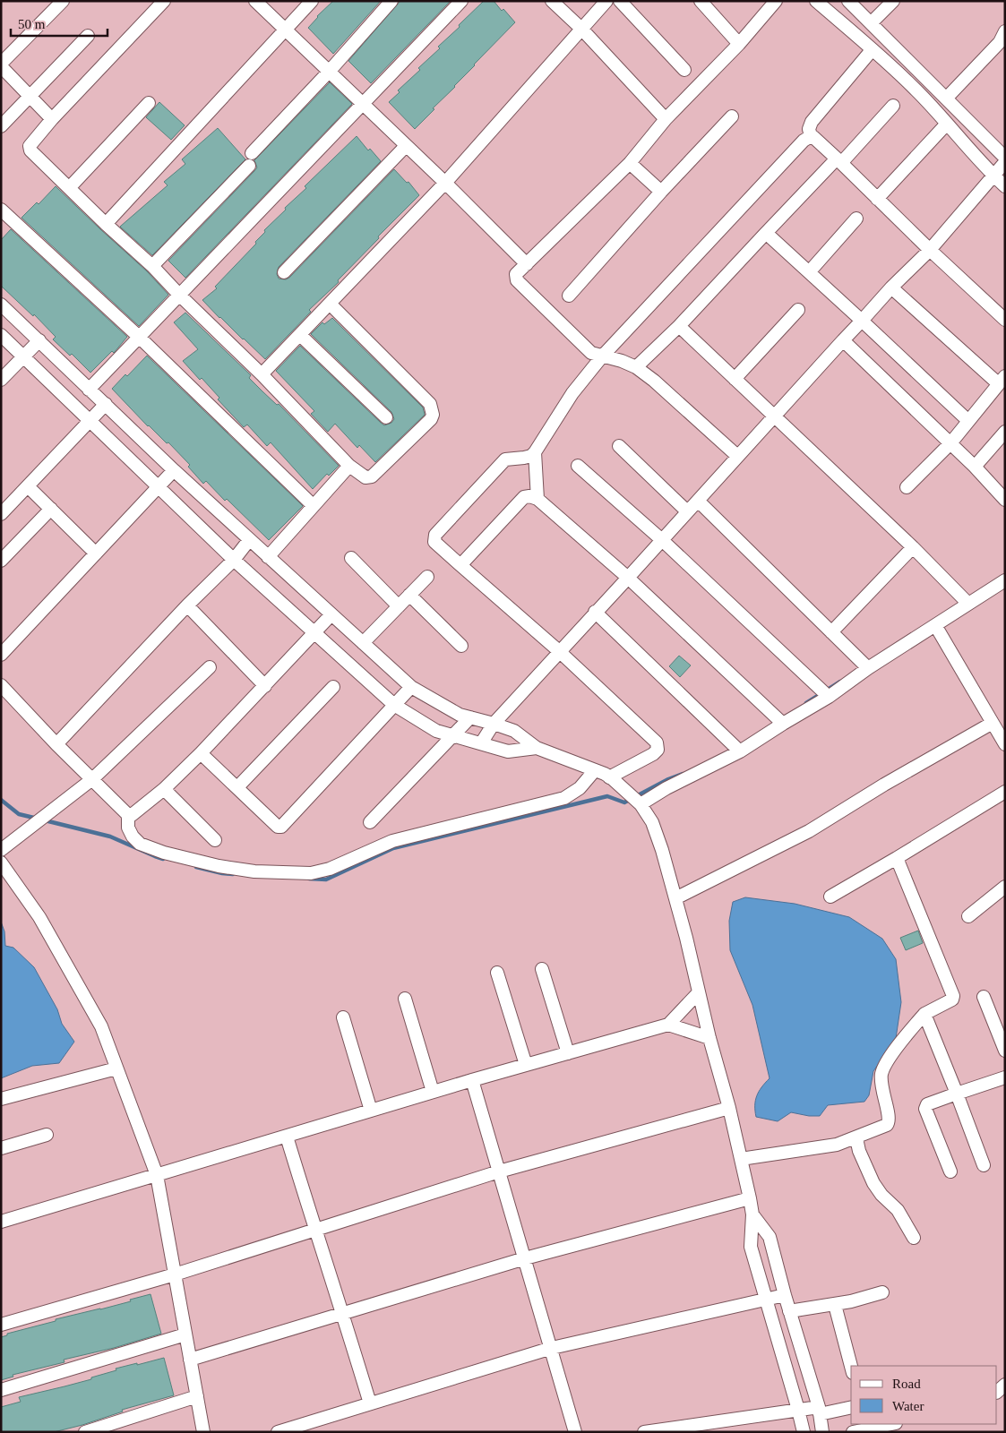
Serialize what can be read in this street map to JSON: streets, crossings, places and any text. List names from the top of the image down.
{
  "legend": ["Road", "Water"],
  "scale_bar": "50 m"
}
